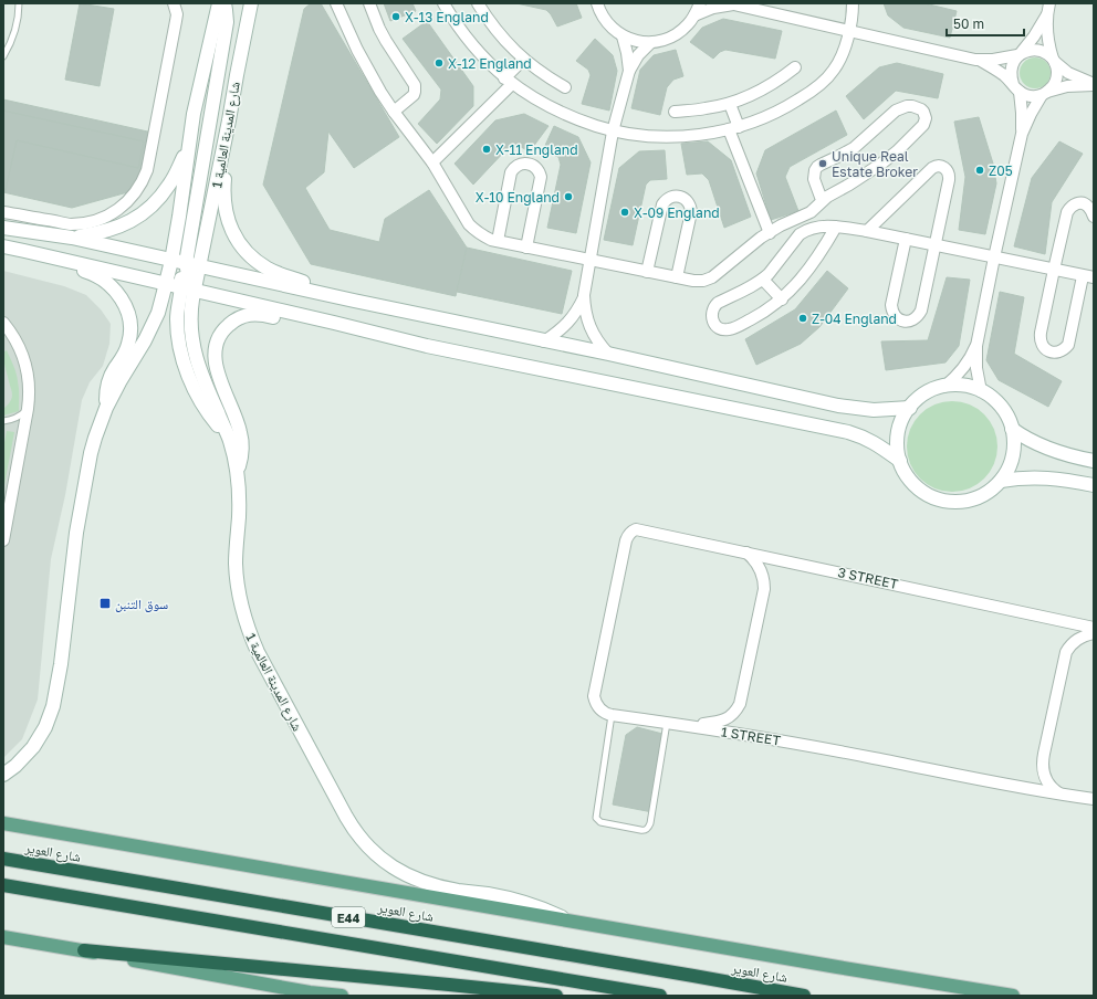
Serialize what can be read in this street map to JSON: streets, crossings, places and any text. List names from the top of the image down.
{
  "streets": {
    "highway": ["شارع العوير", "E44"],
    "street": ["شارع المدينة العالمية 1", "3 STREET", "1 STREET"]
  },
  "crossings": [
    ["3 STREET", "1 STREET"]
  ],
  "places": {
    "other": [
      "X-13 England",
      "X-12 England",
      "X-11 England",
      "Unique Real Estate Broker",
      "Z05",
      "X-10 England",
      "X-09 England",
      "Z-04 England"
    ],
    "transit": ["سوق التنبن"]
  },
  "scale_bar": "50 m"
}
